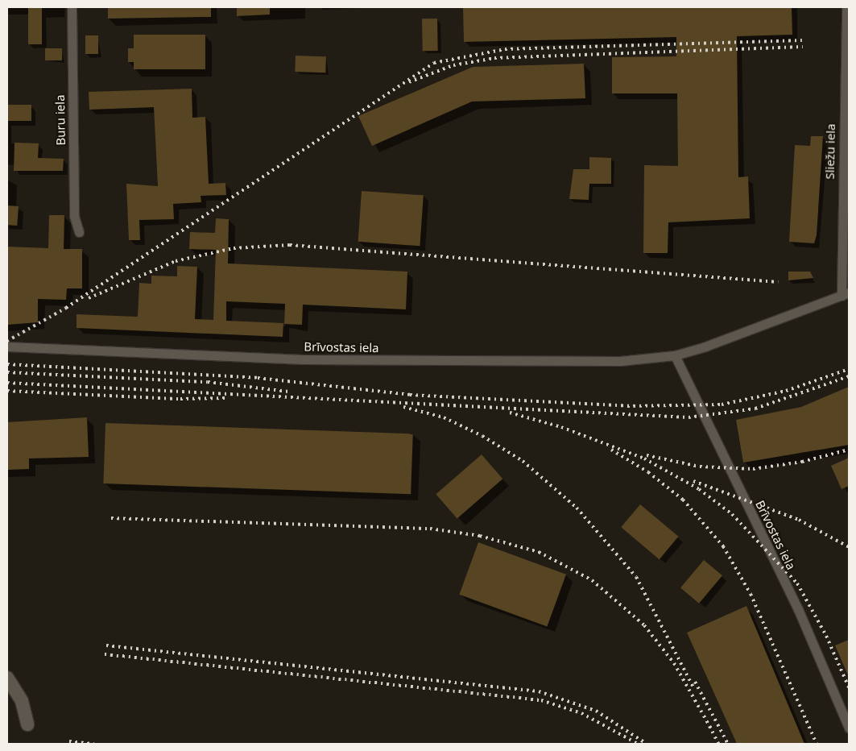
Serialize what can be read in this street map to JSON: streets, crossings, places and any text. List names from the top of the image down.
{
  "streets": {
    "street": ["Buru iela", "Sliežu iela", "Brīvostas iela"]
  },
  "crossings": [
    ["Sliežu iela", "Brīvostas iela"]
  ]
}
